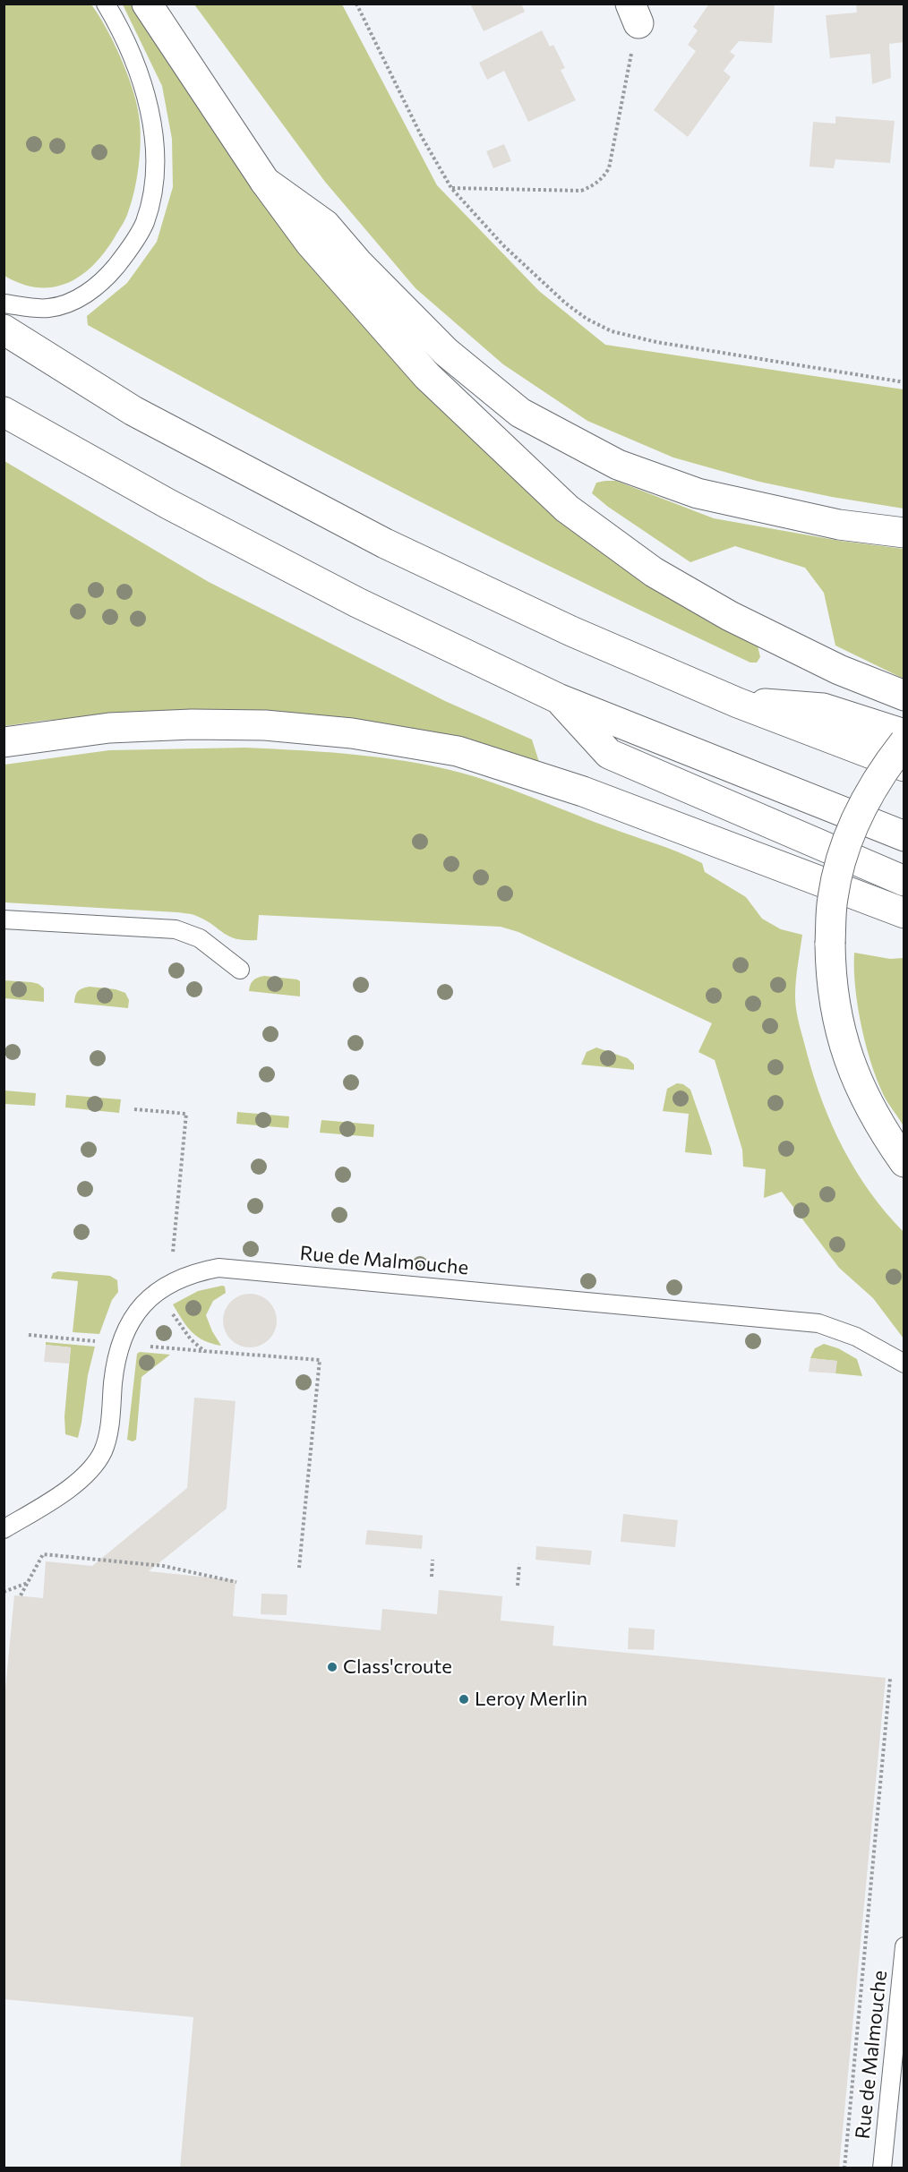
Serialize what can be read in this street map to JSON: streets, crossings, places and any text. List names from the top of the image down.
{
  "streets": {
    "lane": ["Rue de Malmouche"]
  },
  "places": ["Class'croute", "Leroy Merlin"]
}
